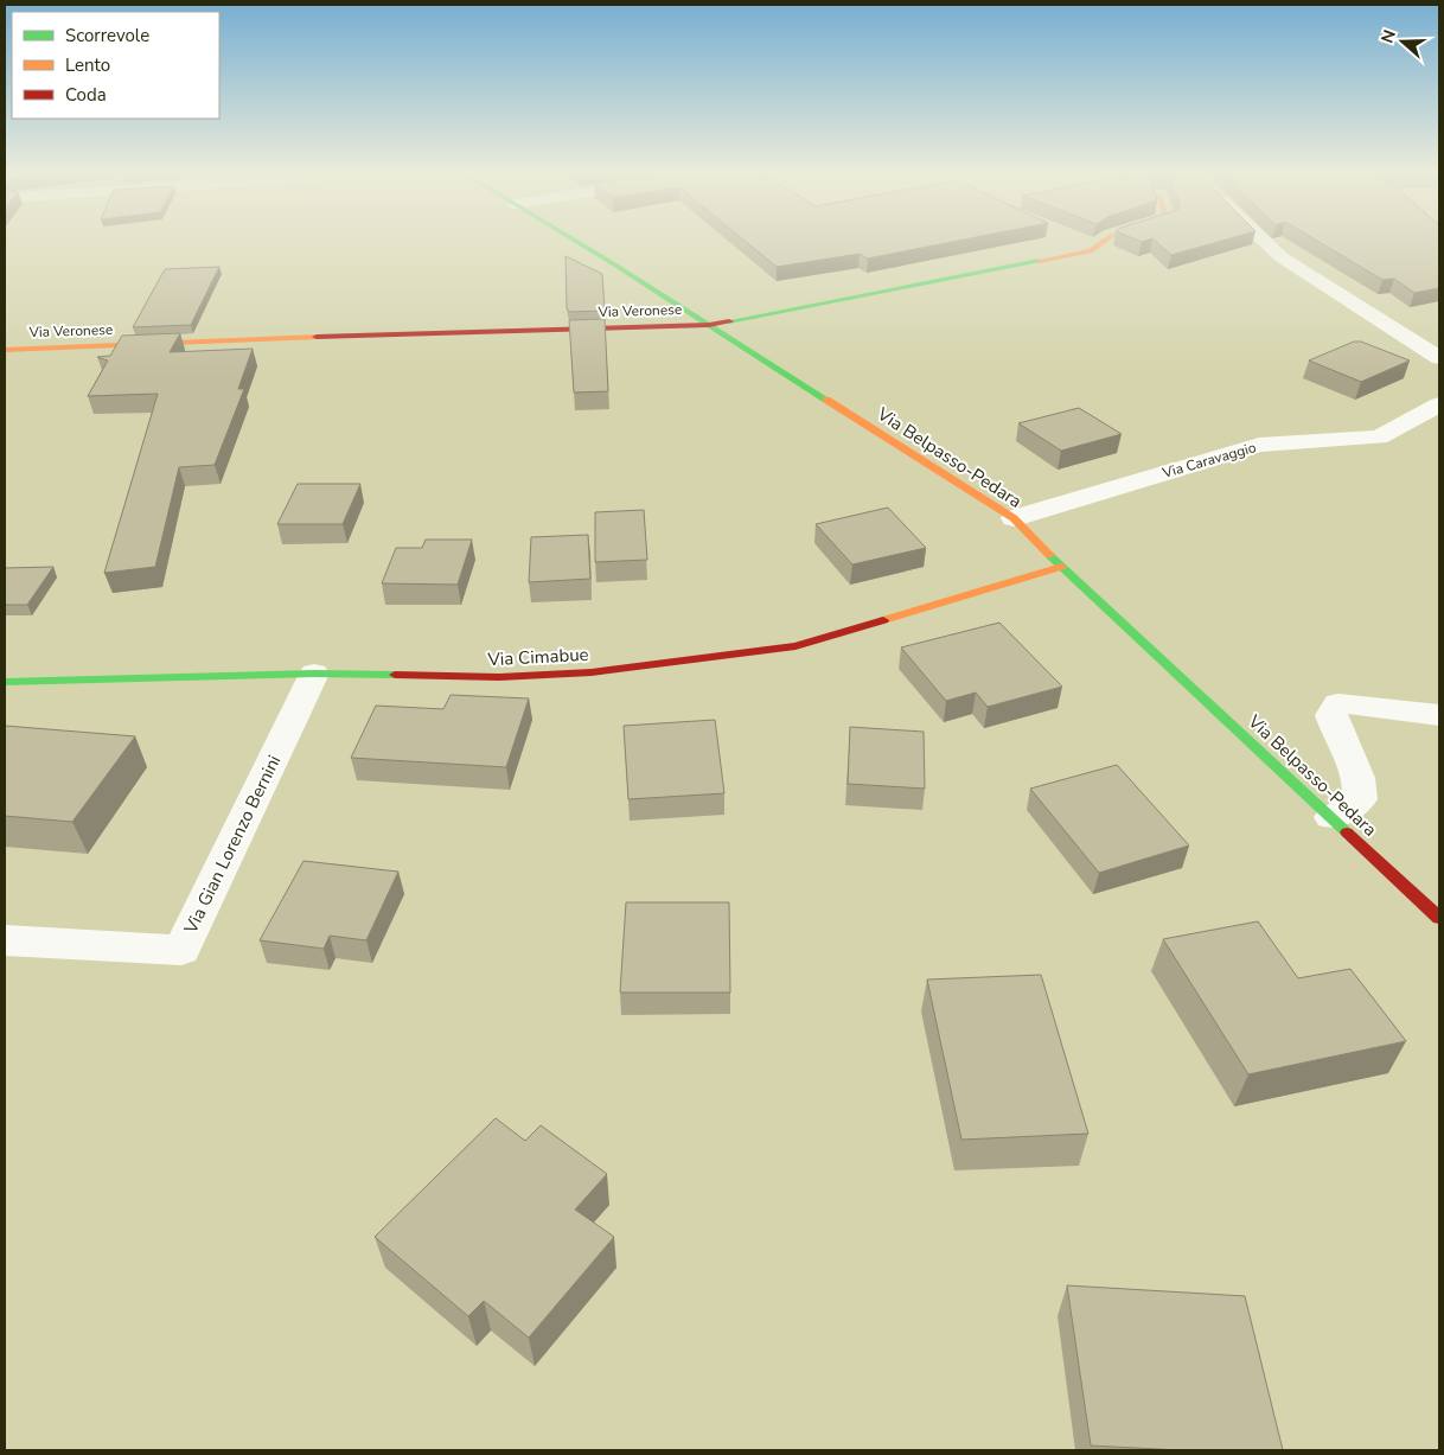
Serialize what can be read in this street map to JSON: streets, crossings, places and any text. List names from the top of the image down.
{
  "streets": {
    "street": [
      "Via Veronese",
      "Via Belpasso-Pedara",
      "Via Caravaggio",
      "Via Cimabue",
      "Via Gian Lorenzo Bernini"
    ]
  },
  "crossings": [
    ["Via Veronese", "Via Belpasso-Pedara"],
    ["Via Belpasso-Pedara", "Via Caravaggio"],
    ["Via Belpasso-Pedara", "Via Cimabue"],
    ["Via Cimabue", "Via Gian Lorenzo Bernini"]
  ],
  "legend": ["Scorrevole", "Lento", "Coda"],
  "north": "left"
}
